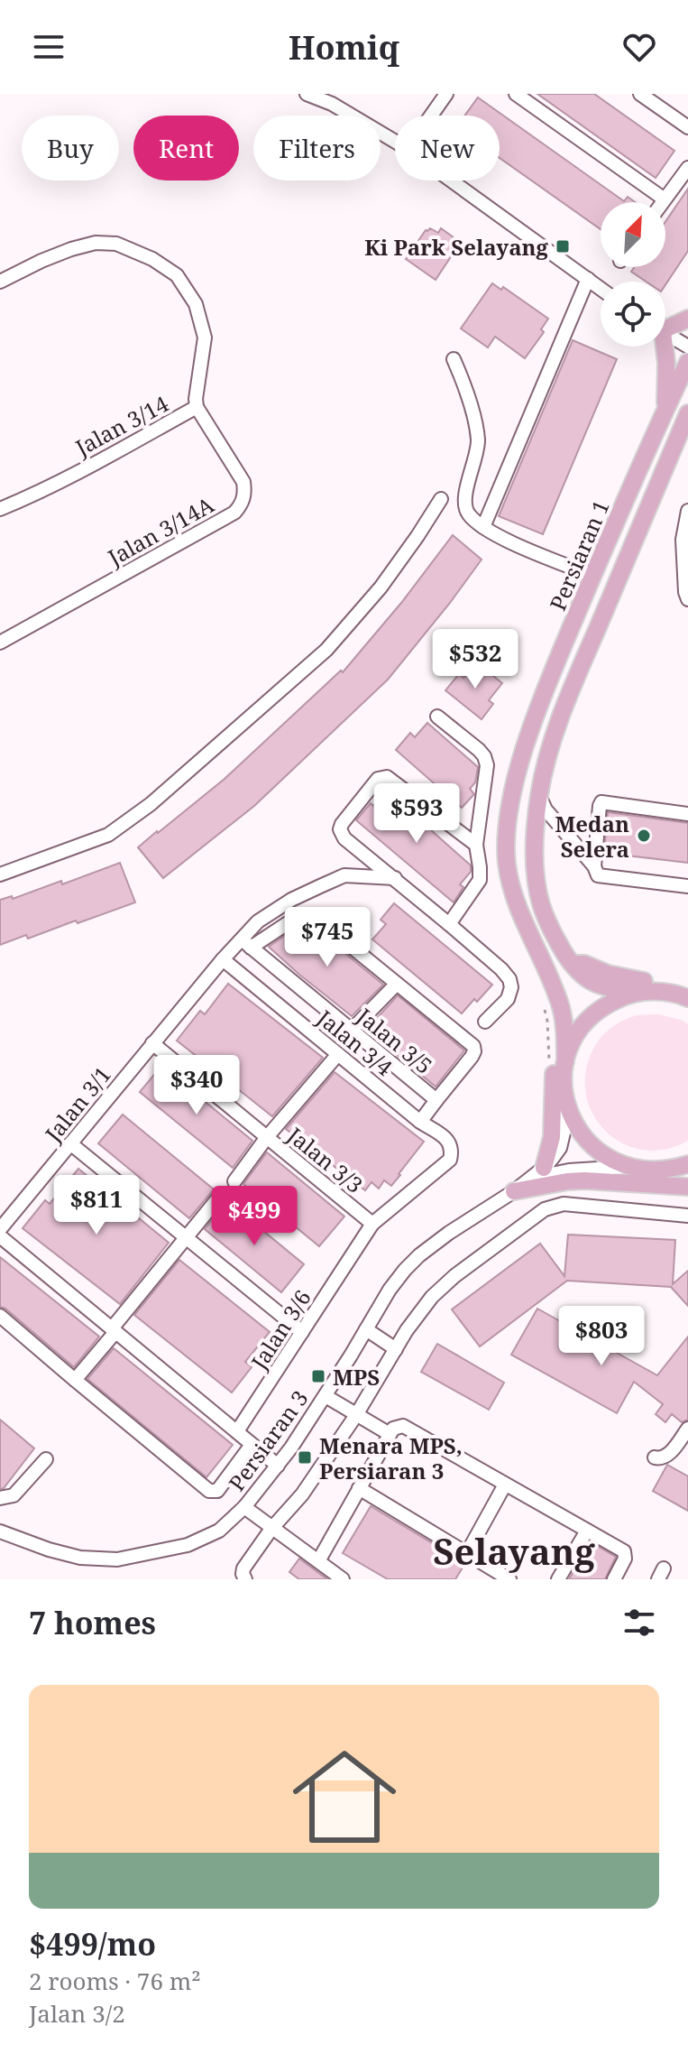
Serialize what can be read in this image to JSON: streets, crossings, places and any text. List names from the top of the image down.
{
  "streets": {
    "main road": ["Persiaran 1"],
    "street": [
      "Jalan 3/14",
      "Jalan 3/14A",
      "Jalan 3/5",
      "Jalan 3/4",
      "Jalan 3/1",
      "Jalan 3/3",
      "Jalan 3/6",
      "Persiaran 3"
    ]
  },
  "crossings": [
    ["Jalan 3/14", "Jalan 3/14A"],
    ["Persiaran 1", "Persiaran 3"],
    ["Jalan 3/5", "Jalan 3/4"],
    ["Jalan 3/5", "Jalan 3/1"],
    ["Jalan 3/4", "Jalan 3/1"],
    ["Jalan 3/4", "Jalan 3/6"],
    ["Jalan 3/1", "Jalan 3/3"],
    ["Jalan 3/3", "Jalan 3/6"]
  ],
  "districts": ["Selayang"],
  "places": {
    "transit": ["Ki Park Selayang", "MPS", "Menara MPS, Persiaran 3"],
    "other": ["Medan Selera"]
  },
  "north": "top right",
  "page": {
    "header": "Homiq",
    "chip": [
      "Buy",
      "Rent",
      "Filters",
      "New"
    ],
    "price": [
      "$532",
      "$593",
      "$745",
      "$340",
      "$811",
      "$499",
      "$803"
    ],
    "heading": "7 homes",
    "list": [
      {
        "name": "$499/mo",
        "note": "2 rooms · 76 m² · Jalan 3/2"
      }
    ]
  }
}
